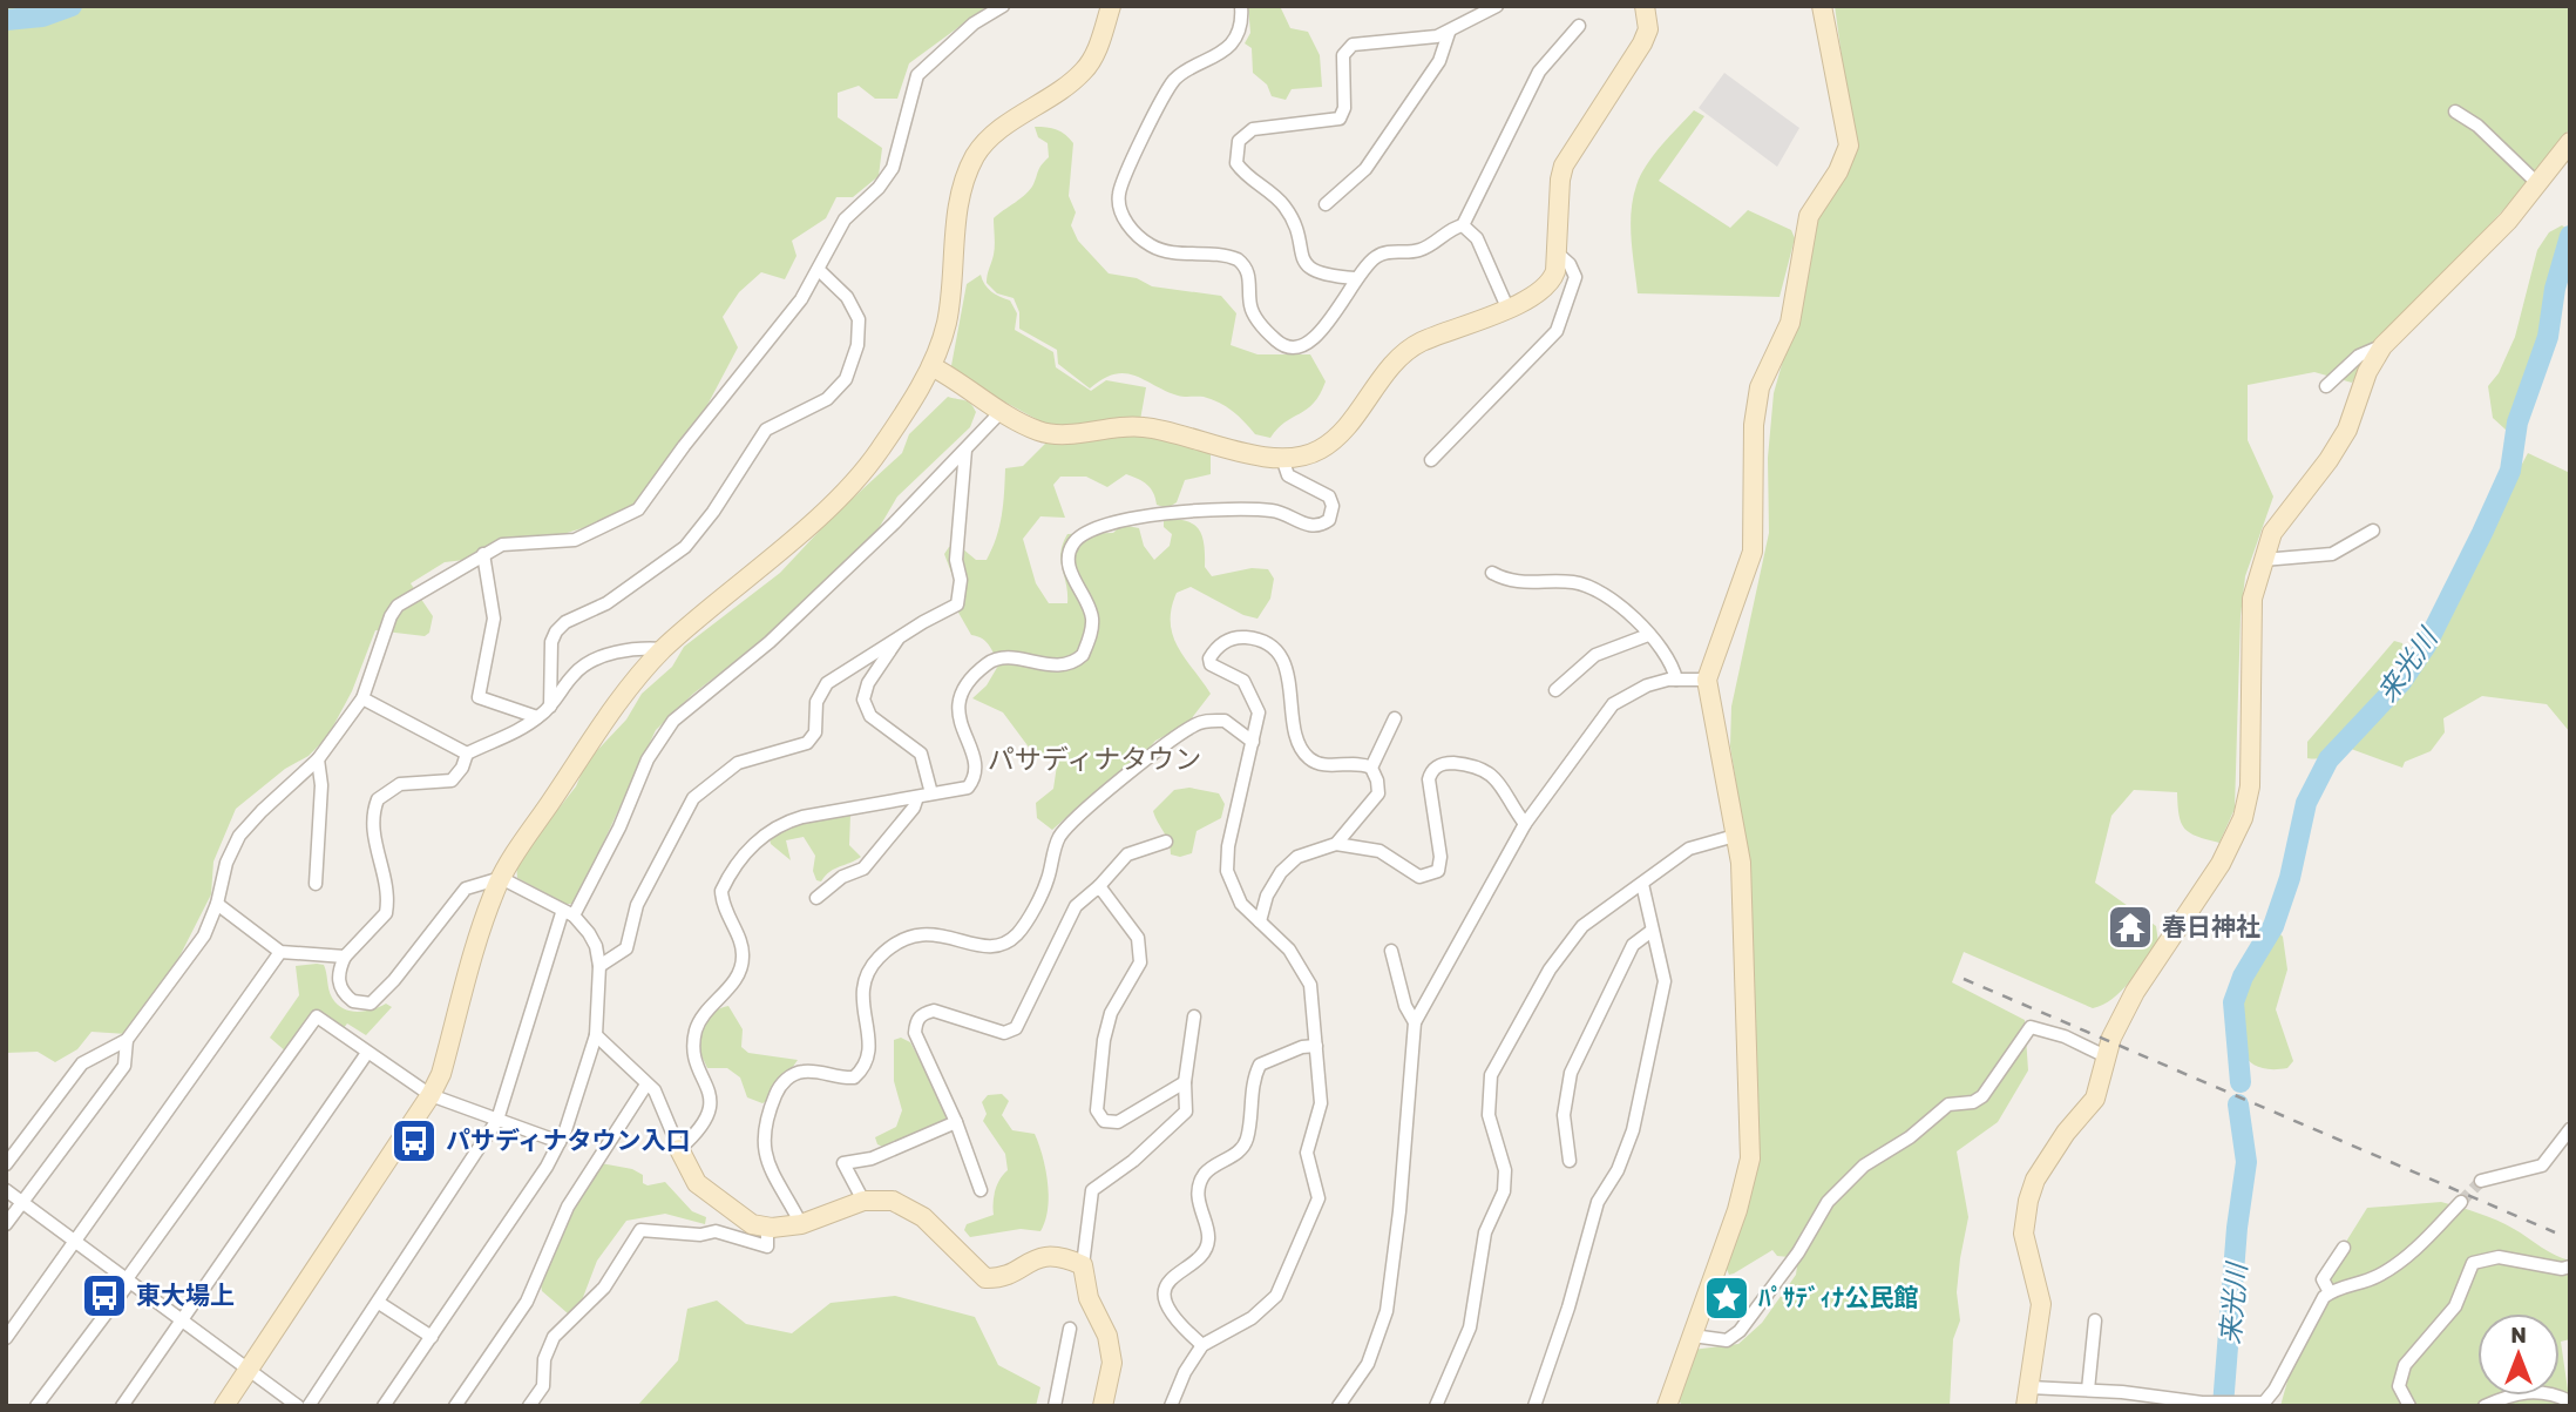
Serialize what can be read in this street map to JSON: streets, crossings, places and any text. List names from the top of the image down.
{
  "districts": ["パサディナタウン"],
  "water": ["来光川"],
  "places": {
    "temple": ["春日神社"],
    "bus stop": ["パサディナタウン入口", "東大場上"],
    "place": ["ﾊﾟｻﾃﾞｨﾅ公民館"]
  },
  "north": "top"
}
